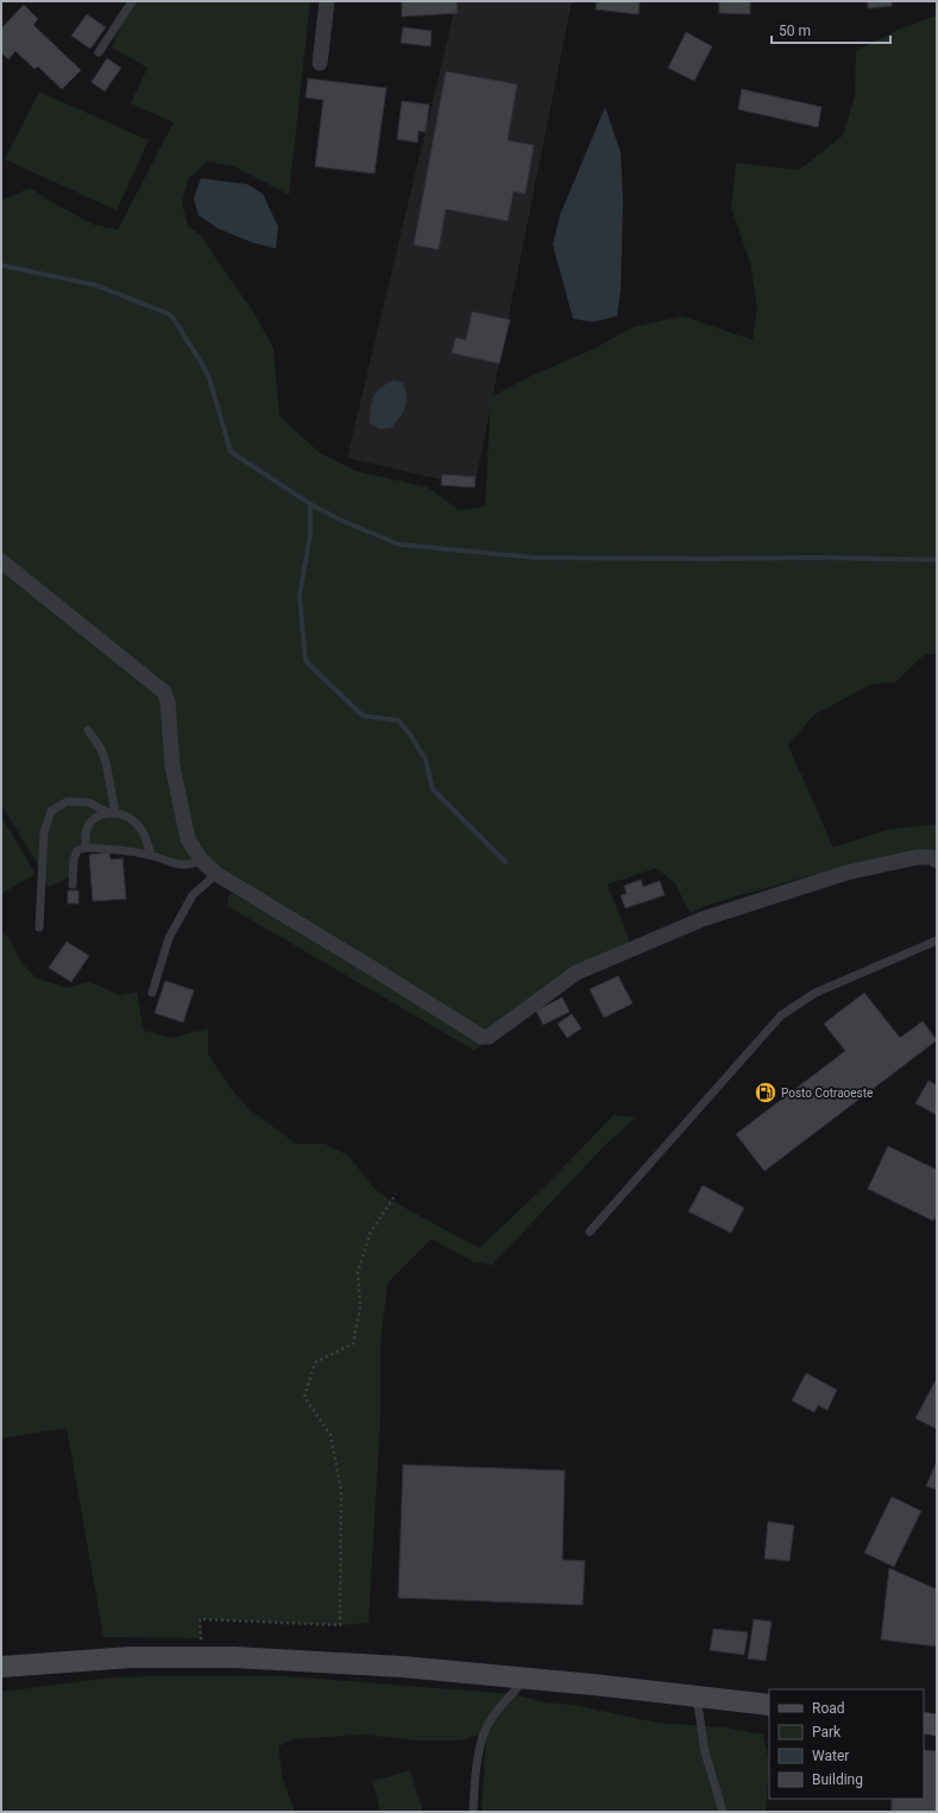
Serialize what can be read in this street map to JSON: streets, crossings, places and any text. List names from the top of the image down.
{
  "places": {
    "fuel station": ["Posto Cotraoeste"]
  },
  "legend": [
    "Road",
    "Park",
    "Water",
    "Building"
  ],
  "scale_bar": "50 m"
}
